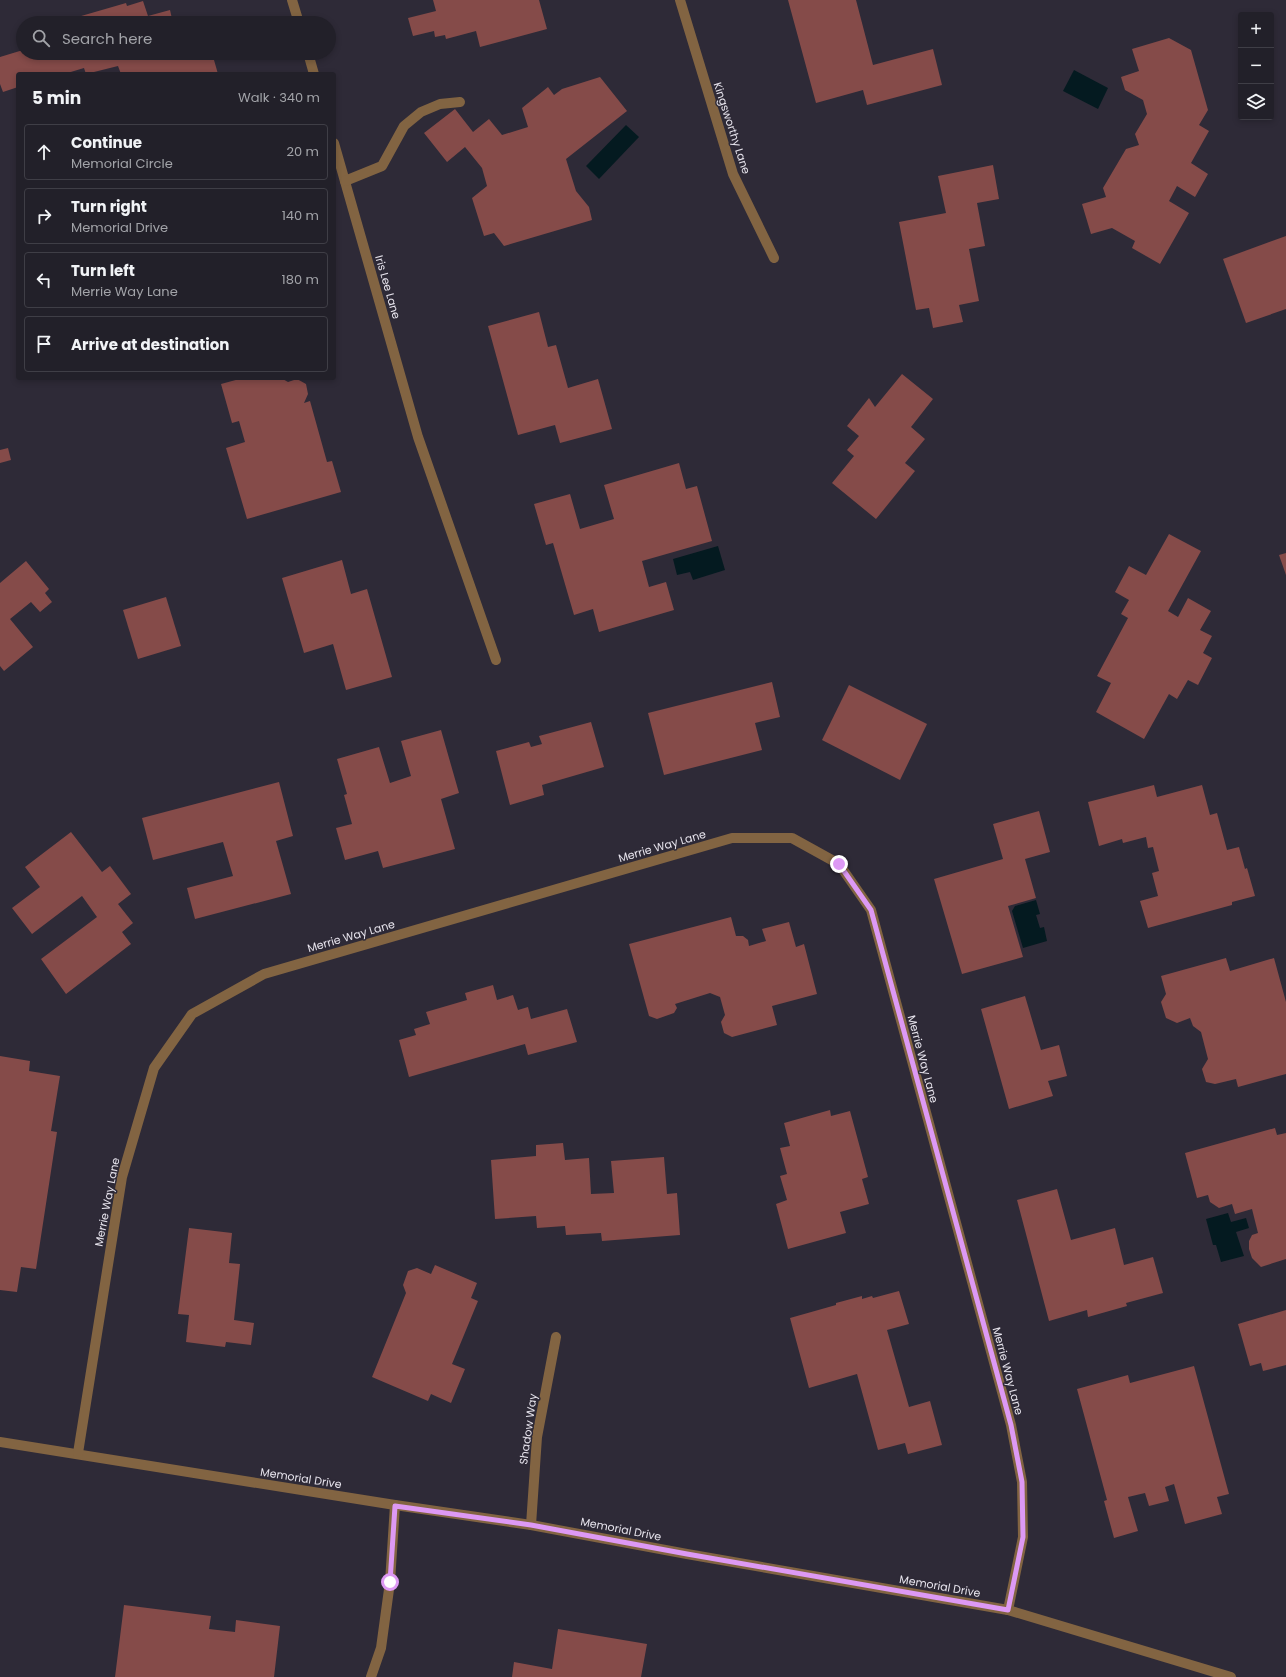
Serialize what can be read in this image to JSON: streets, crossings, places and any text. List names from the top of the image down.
{
  "streets": {
    "street": [
      "Kingsworthy Lane",
      "Iris Lee Lane",
      "Merrie Way Lane",
      "Shadow Way",
      "Memorial Drive"
    ]
  },
  "crossings": [
    ["Merrie Way Lane", "Memorial Drive"],
    ["Shadow Way", "Memorial Drive"]
  ],
  "page": {
    "map_buttons": ["+", "−"],
    "search": "Search here",
    "heading": ["5 min", "Walk · 340 m"],
    "list": [
      ["Continue", "Memorial Circle", "20 m"],
      ["Turn right", "Memorial Drive", "140 m"],
      ["Turn left", "Merrie Way Lane", "180 m"],
      "Arrive at destination"
    ]
  }
}
